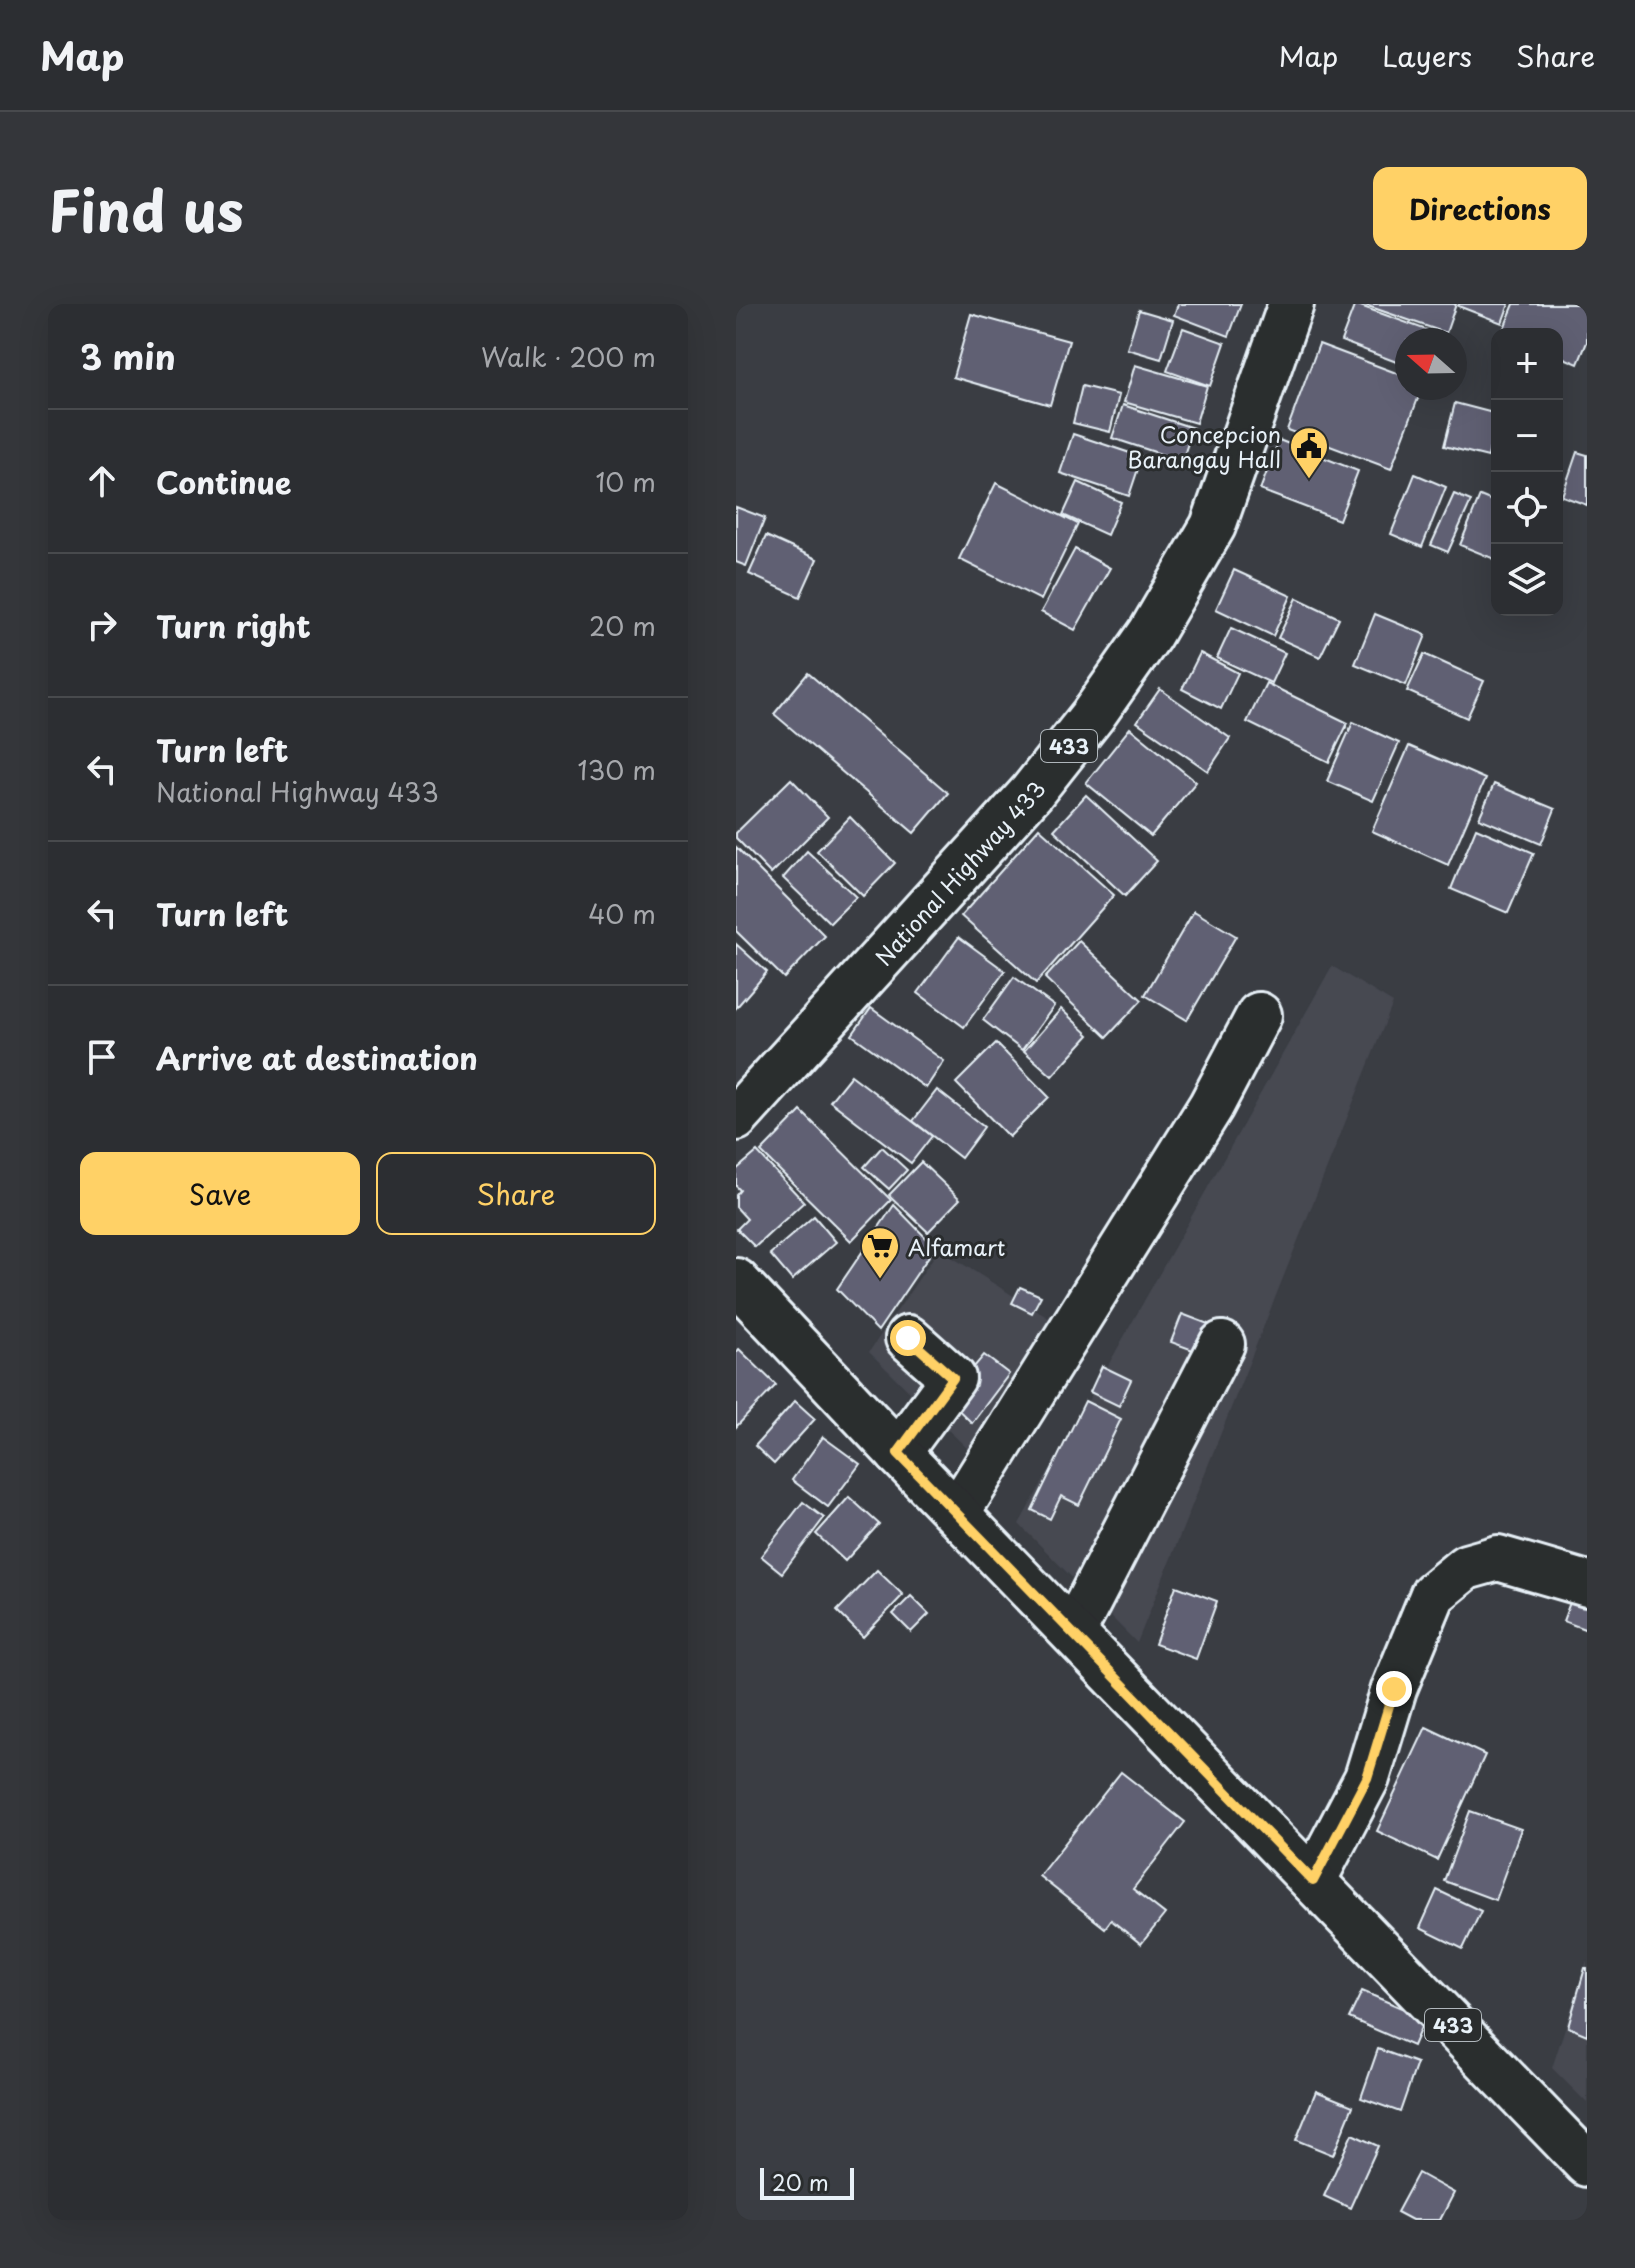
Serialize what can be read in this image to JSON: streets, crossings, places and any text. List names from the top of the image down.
{
  "streets": {
    "main road": ["433", "National Highway 433"]
  },
  "places": {
    "public building": ["Concepcion Barangay Hall"],
    "supermarket": ["Alfamart"]
  },
  "scale_bar": "20 m",
  "north": "left",
  "page": {
    "header": "Map",
    "nav": ["Map", "Layers", "Share"],
    "title": "Find us",
    "buttons": [
      "Directions",
      ["Save", "Share"]
    ],
    "heading": ["3 min", "Walk · 200 m"],
    "map_buttons": ["+", "−"],
    "list": [
      ["Continue", "10 m"],
      ["Turn right", "20 m"],
      ["Turn left", "National Highway 433", "130 m"],
      ["Turn left", "40 m"],
      "Arrive at destination"
    ],
    "scale": "20 m"
  }
}
